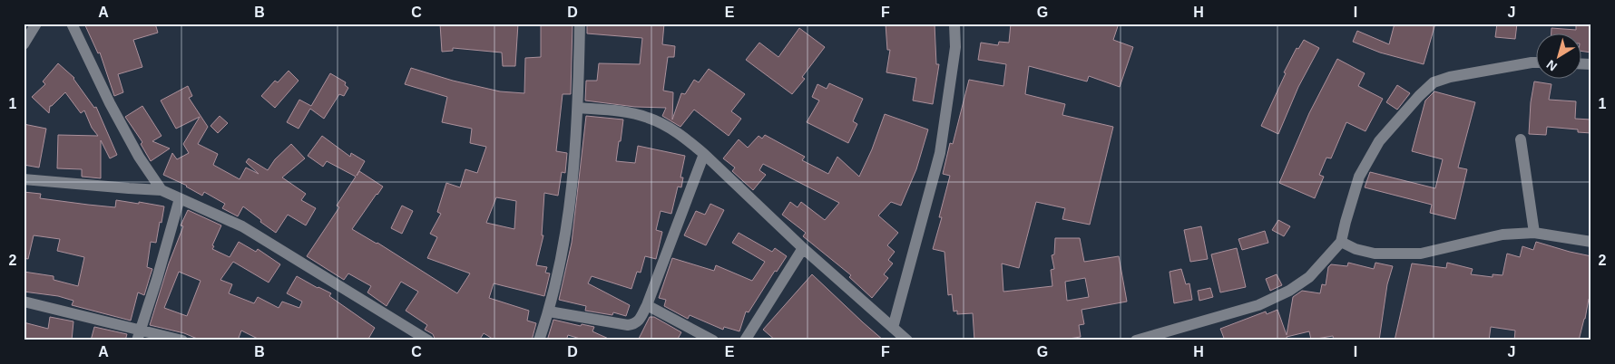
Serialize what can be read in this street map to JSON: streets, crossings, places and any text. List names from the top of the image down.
{
  "north": "bottom left",
  "grid": {
    "columns": [
      "A",
      "B",
      "C",
      "D",
      "E",
      "F",
      "G",
      "H",
      "I",
      "J"
    ],
    "rows": ["1", "2"]
  }
}
